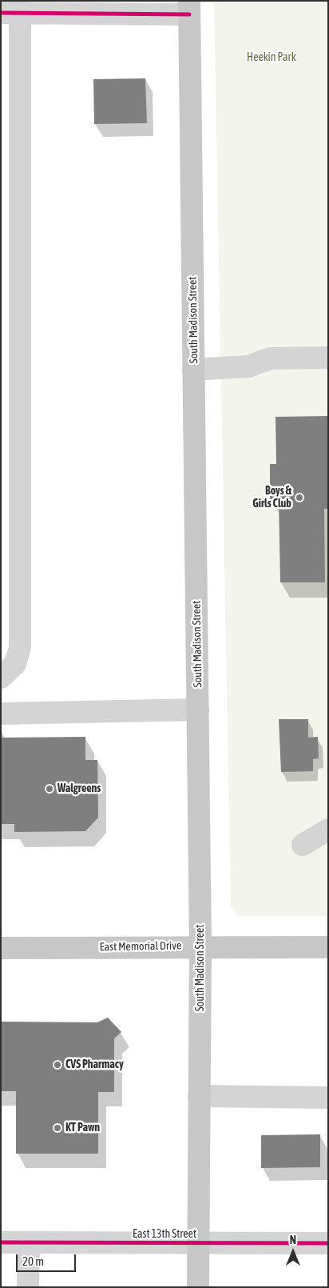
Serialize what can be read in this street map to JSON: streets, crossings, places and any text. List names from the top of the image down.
{
  "streets": {
    "main road": ["South Madison Street", "East Memorial Drive"],
    "street": ["East 13th Street"]
  },
  "crossings": [
    ["South Madison Street", "East Memorial Drive"],
    ["South Madison Street", "East 13th Street"]
  ],
  "parks": ["Heekin Park"],
  "places": [
    "Boys & Girls Club",
    "Walgreens",
    "CVS Pharmacy",
    "KT Pawn"
  ],
  "scale_bar": "20 m",
  "north": "top"
}
